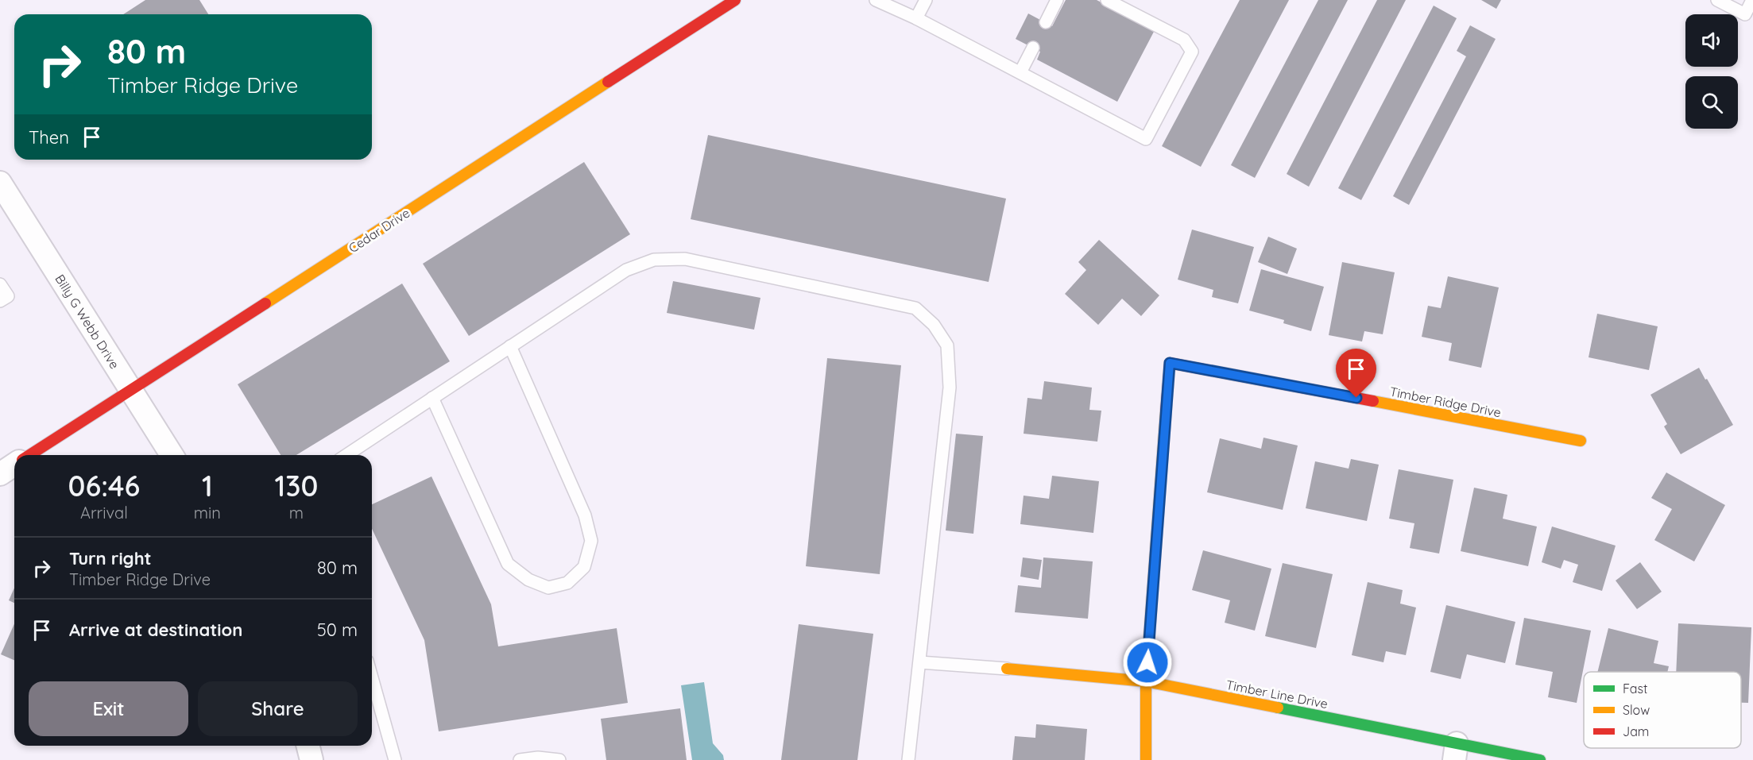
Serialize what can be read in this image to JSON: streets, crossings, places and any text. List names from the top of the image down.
{
  "streets": {
    "street": [
      "Cedar Drive",
      "Billy G Webb Drive",
      "Timber Ridge Drive",
      "Timber Line Drive"
    ]
  },
  "crossings": [
    ["Cedar Drive", "Billy G Webb Drive"],
    ["Timber Ridge Drive", "Timber Line Drive"]
  ],
  "legend": ["Fast", "Slow", "Jam"],
  "page": {
    "turn": ["80 m", "Timber Ridge Drive"],
    "then": "Then",
    "eta": [
      "06:46",
      "Arrival",
      "1",
      "min",
      "130",
      "m"
    ],
    "list": [
      {
        "name": "Turn right",
        "note": "Timber Ridge Drive",
        "value": "80 m"
      },
      {
        "name": "Arrive at destination",
        "value": "50 m"
      }
    ],
    "buttons": ["Exit", "Share"]
  }
}
